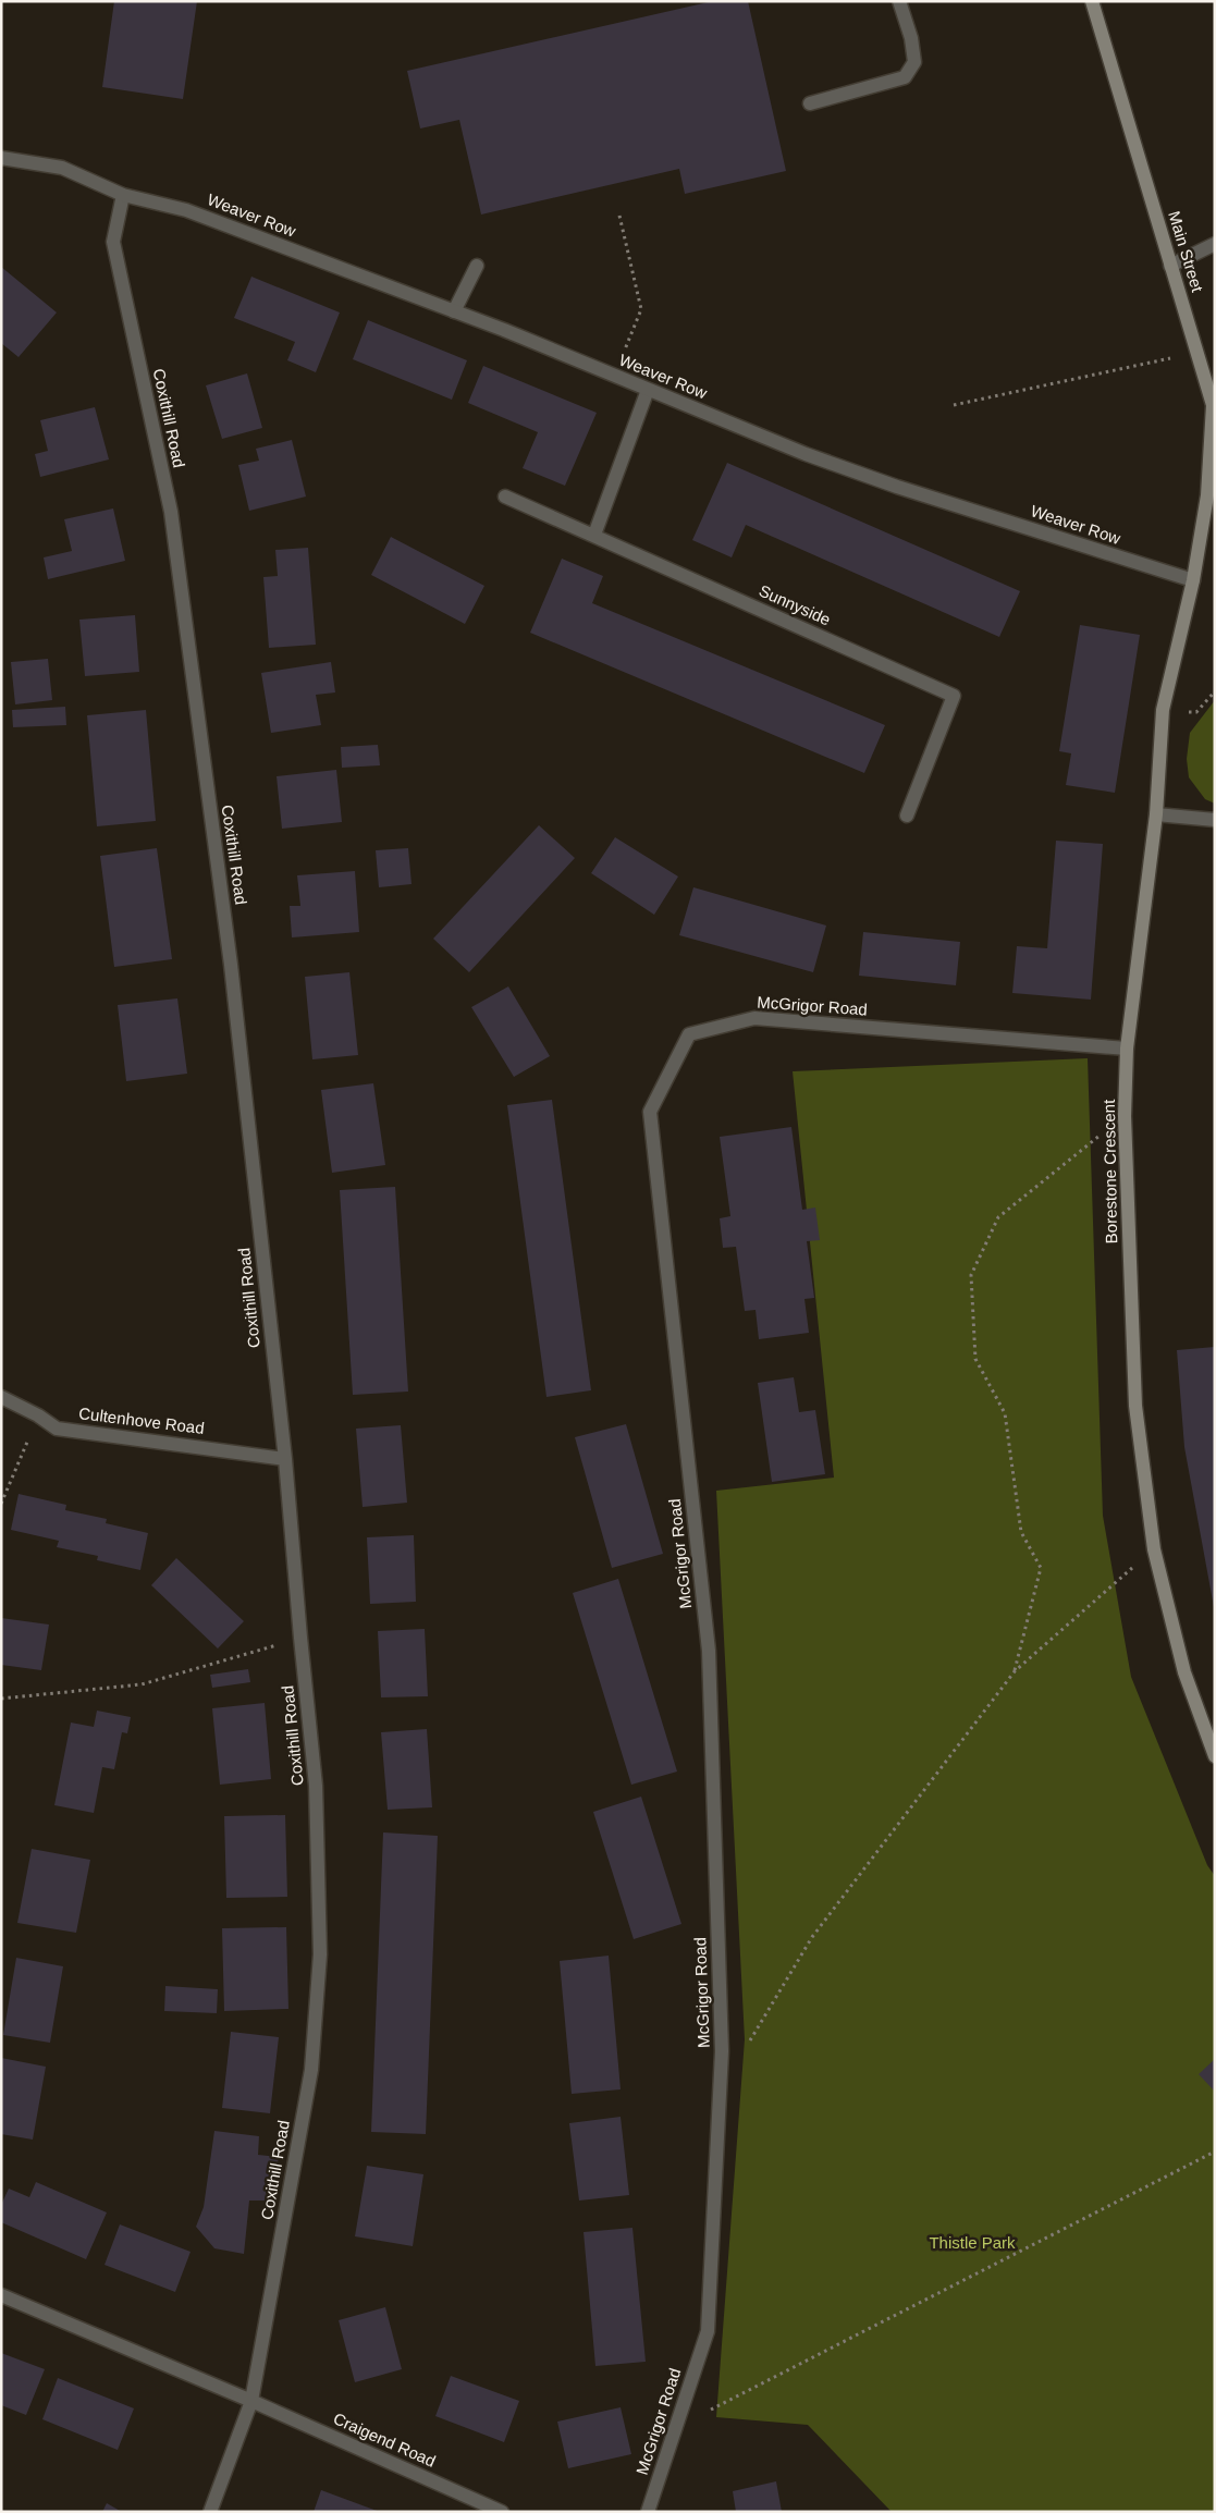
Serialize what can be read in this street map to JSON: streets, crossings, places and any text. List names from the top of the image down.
{
  "streets": {
    "main road": ["Main Street", "Borestone Crescent"],
    "street": [
      "Weaver Row",
      "Coxithill Road",
      "Sunnyside",
      "McGrigor Road",
      "Cultenhove Road",
      "Craigend Road"
    ]
  },
  "crossings": [
    ["Weaver Row", "Main Street"],
    ["Weaver Row", "Coxithill Road"],
    ["Weaver Row", "Borestone Crescent"],
    ["Main Street", "Borestone Crescent"],
    ["Coxithill Road", "Cultenhove Road"],
    ["Coxithill Road", "Craigend Road"],
    ["McGrigor Road", "Borestone Crescent"]
  ],
  "parks": ["Thistle Park"]
}
